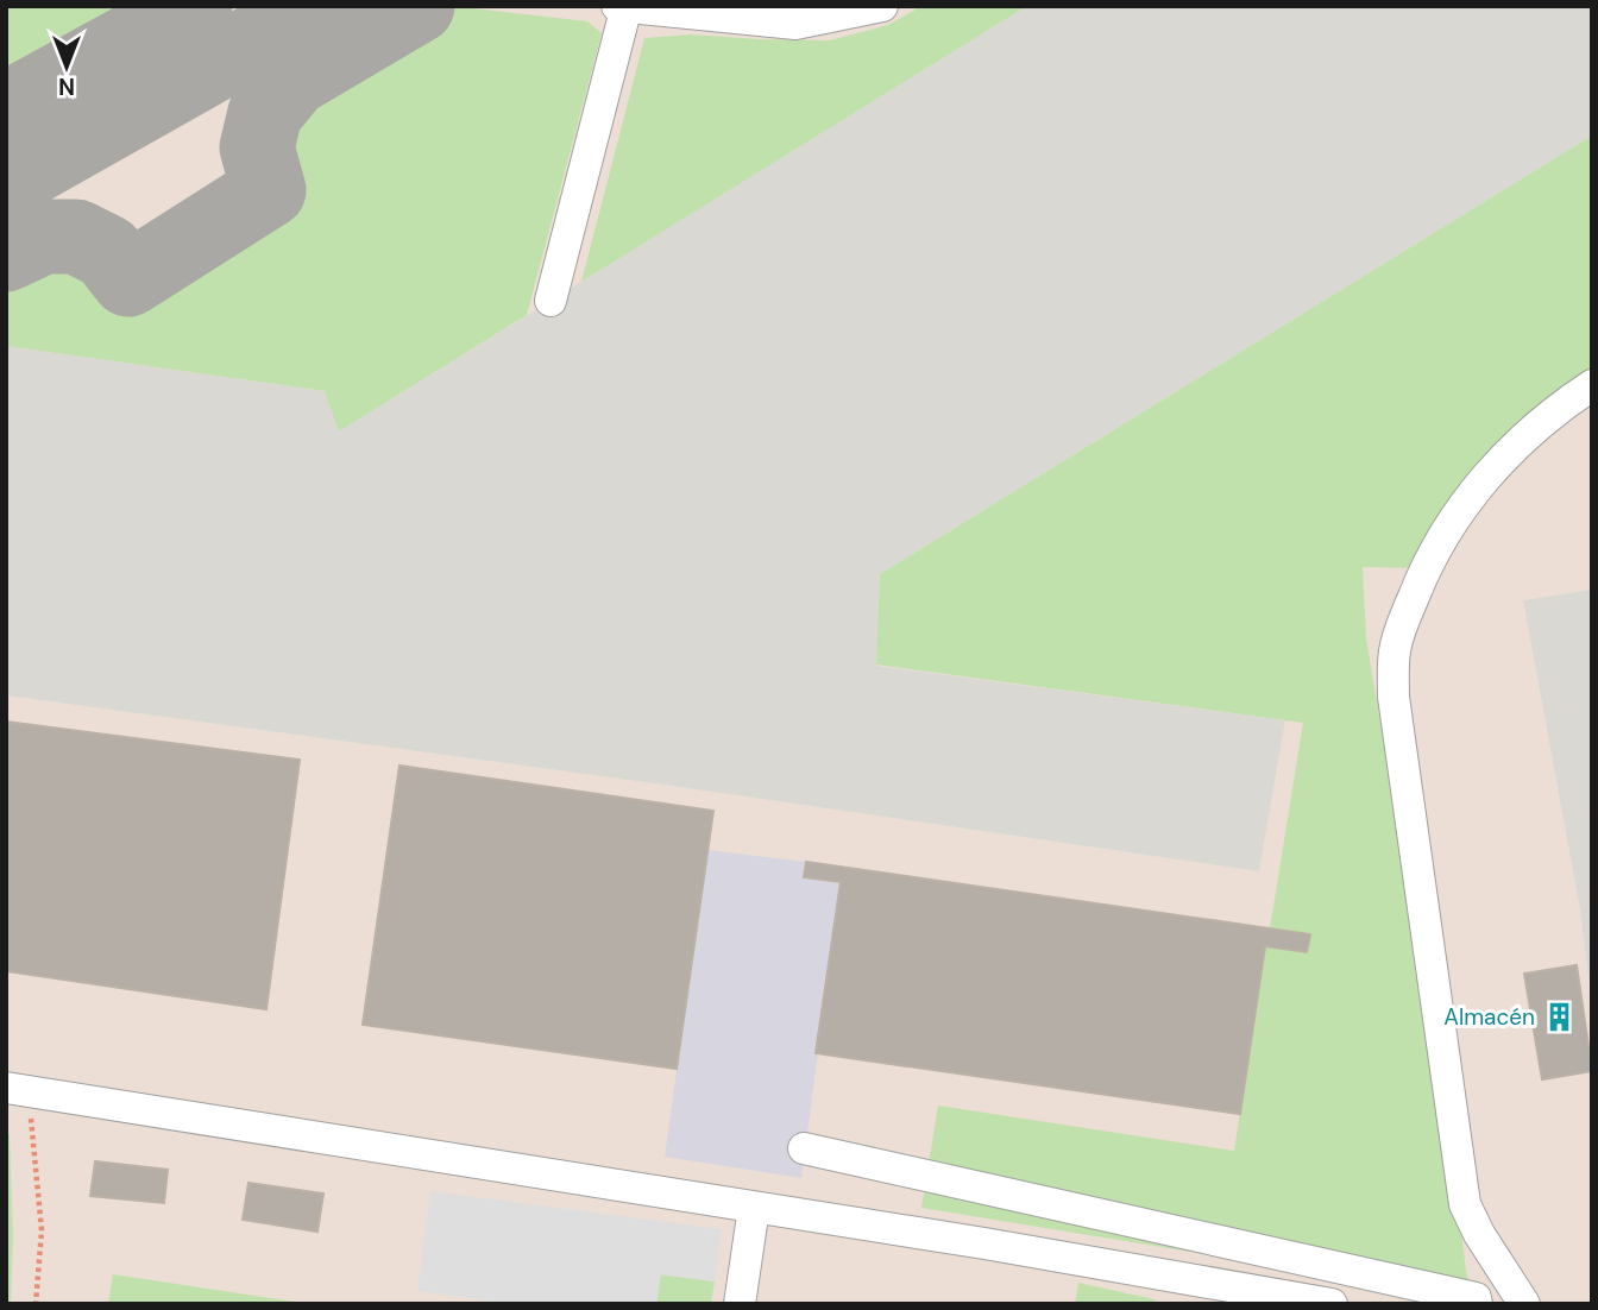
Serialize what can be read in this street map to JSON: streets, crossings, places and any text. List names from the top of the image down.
{
  "places": {
    "building": ["Almacén"]
  },
  "north": "bottom"
}
